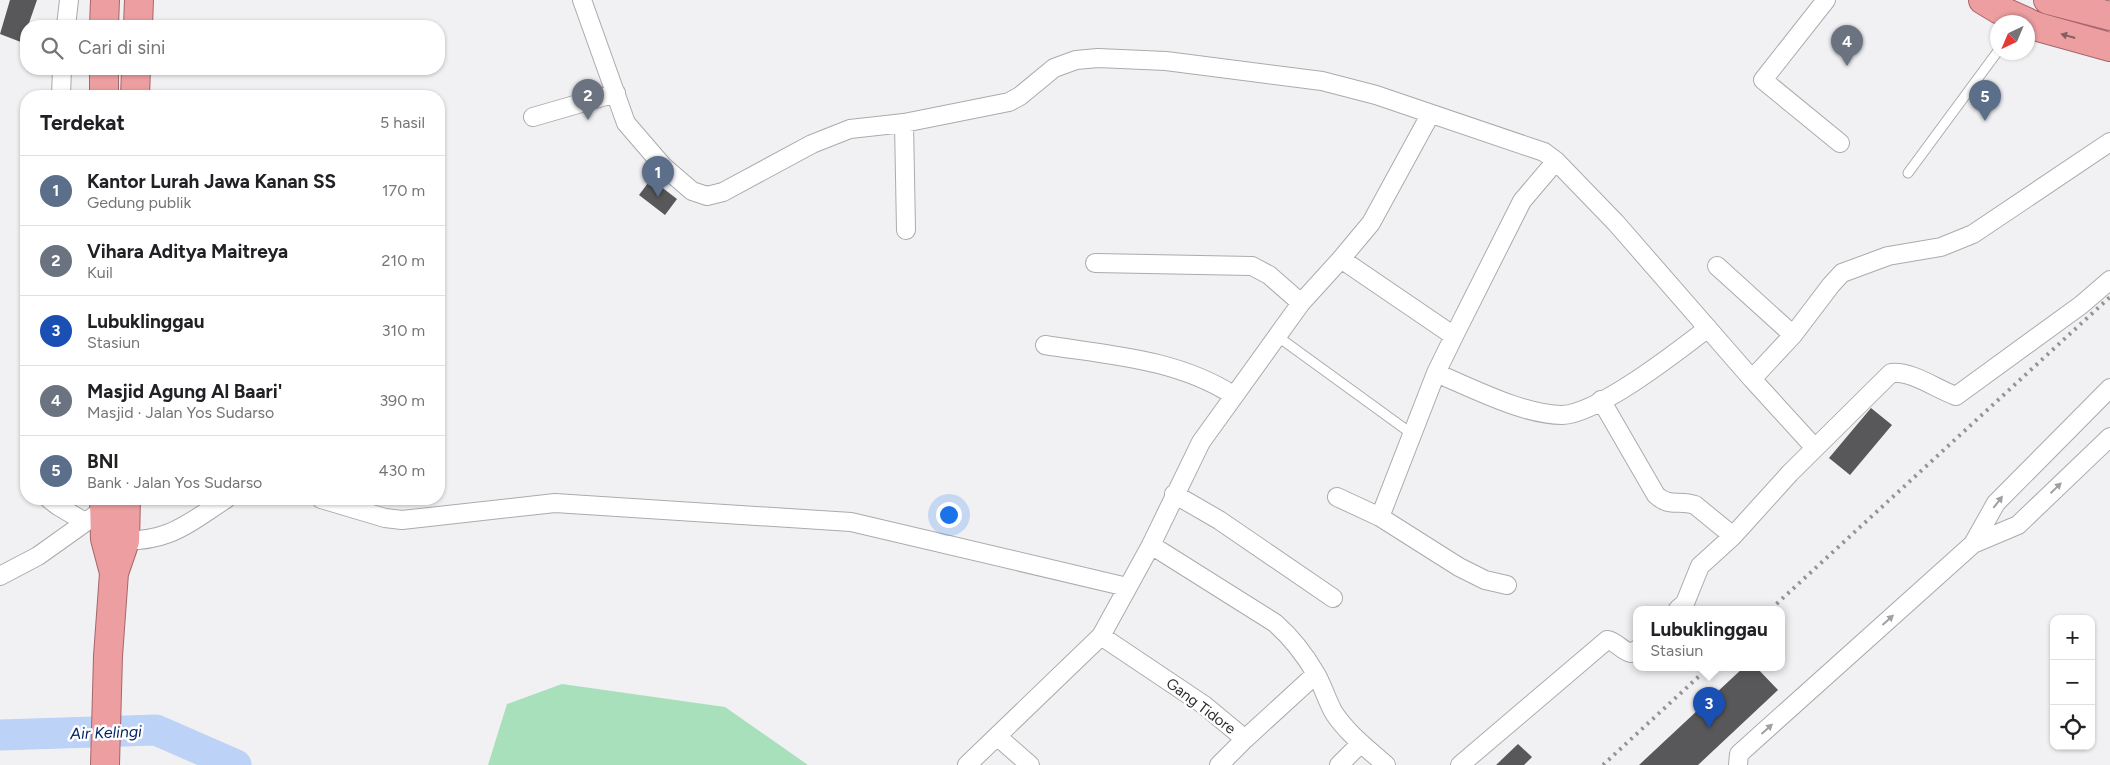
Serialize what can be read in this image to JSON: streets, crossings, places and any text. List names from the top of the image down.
{
  "streets": {
    "street": ["Gang Tidore"]
  },
  "water": ["Air Kelingi"],
  "north": "bottom left",
  "page": {
    "search": "Cari di sini",
    "pins": [
      "4",
      "2",
      "5",
      "1",
      "3"
    ],
    "heading": ["Terdekat", "5 hasil"],
    "list": [
      {
        "mark": "1",
        "name": "Kantor Lurah Jawa Kanan SS",
        "note": "Gedung publik",
        "value": "170 m"
      },
      {
        "mark": "2",
        "name": "Vihara Aditya Maitreya",
        "note": "Kuil",
        "value": "210 m"
      },
      {
        "mark": "3",
        "name": "Lubuklinggau",
        "note": "Stasiun",
        "value": "310 m"
      },
      {
        "mark": "4",
        "name": "Masjid Agung Al Baari'",
        "note": "Masjid · Jalan Yos Sudarso",
        "value": "390 m"
      },
      {
        "mark": "5",
        "name": "BNI",
        "note": "Bank · Jalan Yos Sudarso",
        "value": "430 m"
      }
    ],
    "popup": ["Lubuklinggau", "Stasiun"],
    "map_buttons": ["+", "−"]
  }
}
